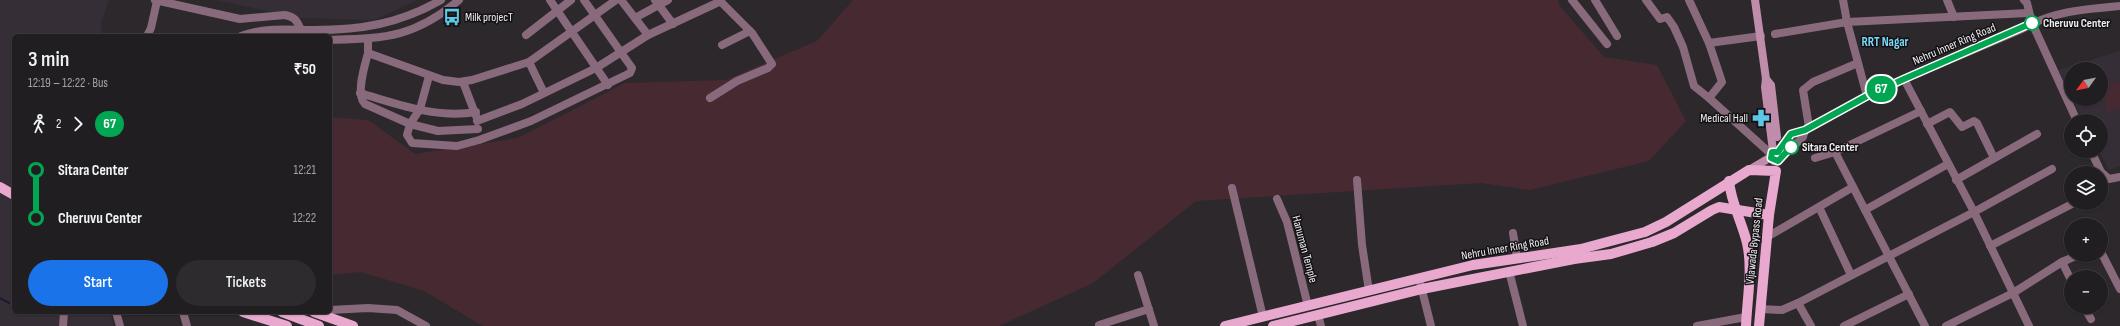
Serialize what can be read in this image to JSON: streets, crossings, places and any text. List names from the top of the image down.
{
  "streets": {
    "main road": ["Nehru Inner Ring Road", "Vijawada Bypass Road"],
    "street": ["Hanuman Temple"]
  },
  "crossings": [
    ["Nehru Inner Ring Road", "Vijawada Bypass Road"],
    ["Nehru Inner Ring Road", "Hanuman Temple"]
  ],
  "districts": ["RRT Nagar"],
  "places": {
    "bus stop": ["Milk projecT"],
    "other": ["Cheruvu Center", "Sitara Center"],
    "pharmacy": ["Medical Hall"]
  },
  "lines": ["bus line 67"],
  "north": "bottom left",
  "page": {
    "on_map": "67",
    "heading": ["3 min", "12:19 – 12:22 · Bus", "₹50"],
    "map_buttons": ["+", "−"],
    "legs": ["2", "67"],
    "list": [
      {
        "name": "Sitara Center",
        "value": "12:21"
      },
      {
        "name": "Cheruvu Center",
        "value": "12:22"
      }
    ],
    "buttons": ["Start", "Tickets"]
  }
}
